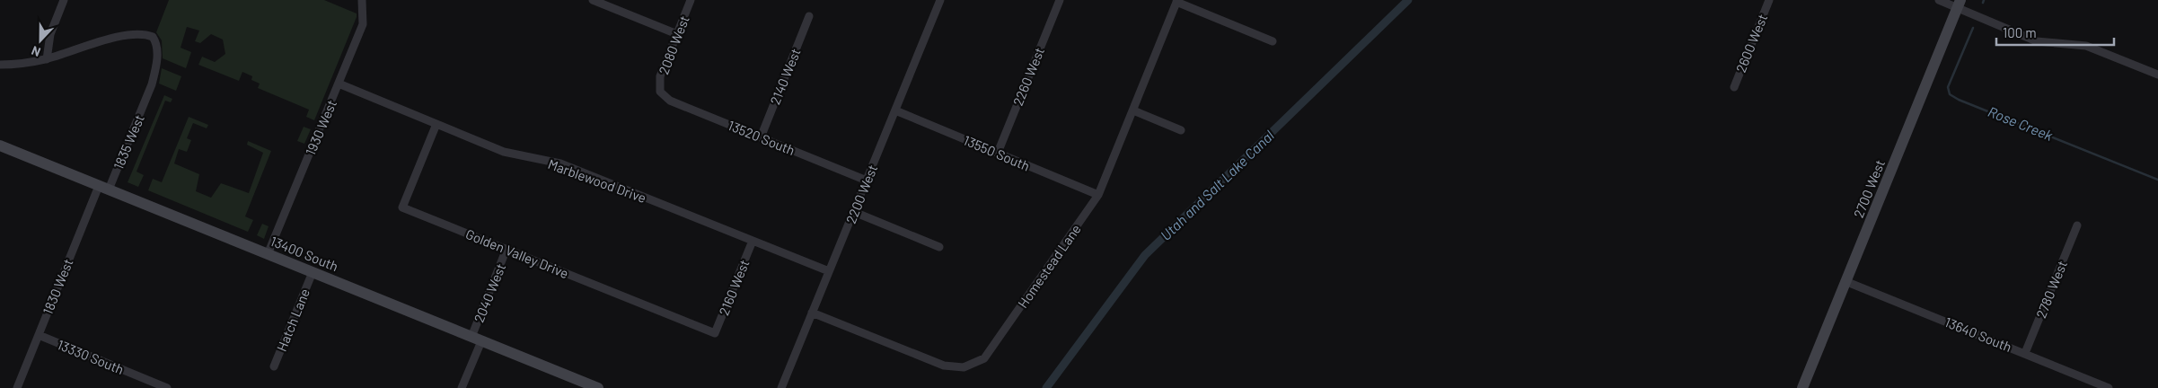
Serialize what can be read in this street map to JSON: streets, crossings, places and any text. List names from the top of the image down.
{
  "streets": {
    "street": [
      "2600 West",
      "2080 West",
      "2140 West",
      "2260 West",
      "1930 West",
      "13520 South",
      "1835 West",
      "13550 South",
      "Marblewood Drive",
      "2700 West",
      "2200 West",
      "13400 South",
      "Golden Valley Drive",
      "Homestead Lane",
      "1830 West",
      "2160 West",
      "2780 West",
      "2040 West",
      "Hatch Lane",
      "13640 South",
      "13330 South"
    ]
  },
  "crossings": [
    ["2080 West", "13520 South"],
    ["2140 West", "13520 South"],
    ["2260 West", "13550 South"],
    ["1930 West", "Marblewood Drive"],
    ["1930 West", "13400 South"],
    ["13520 South", "2200 West"],
    ["1835 West", "13400 South"],
    ["1835 West", "1830 West"],
    ["13550 South", "2200 West"],
    ["13550 South", "Homestead Lane"],
    ["Marblewood Drive", "2200 West"],
    ["Marblewood Drive", "Golden Valley Drive"],
    ["Marblewood Drive", "2160 West"],
    ["2700 West", "13640 South"],
    ["2200 West", "Homestead Lane"],
    ["13400 South", "1830 West"],
    ["13400 South", "2040 West"],
    ["13400 South", "Hatch Lane"],
    ["Golden Valley Drive", "2160 West"],
    ["Golden Valley Drive", "2040 West"],
    ["1830 West", "13330 South"],
    ["2780 West", "13640 South"]
  ],
  "water": ["Rose Creek", "Utah and Salt Lake Canal"],
  "scale_bar": "100 m",
  "north": "bottom"
}
